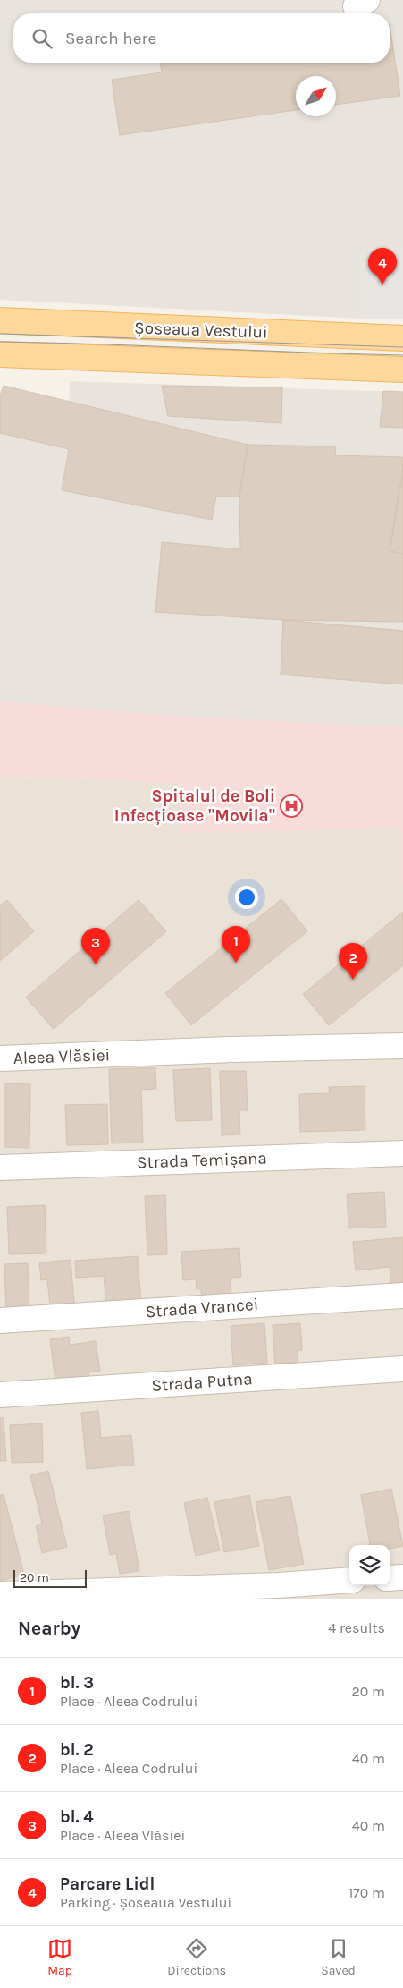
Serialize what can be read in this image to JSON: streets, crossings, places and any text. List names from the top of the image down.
{
  "streets": {
    "main road": ["Șoseaua Vestului"],
    "street": [
      "Aleea Vlăsiei",
      "Strada Temișana",
      "Strada Vrancei",
      "Strada Putna"
    ]
  },
  "places": {
    "hospital": ["Spitalul de Boli Infecțioase \"Movila\""]
  },
  "scale_bar": "20 m",
  "north": "top right",
  "page": {
    "search": "Search here",
    "pins": [
      "4",
      "1",
      "3",
      "2"
    ],
    "scale": "20 m",
    "heading": ["Nearby", "4 results"],
    "list": [
      {
        "mark": "1",
        "name": "bl. 3",
        "note": "Place · Aleea Codrului",
        "value": "20 m"
      },
      {
        "mark": "2",
        "name": "bl. 2",
        "note": "Place · Aleea Codrului",
        "value": "40 m"
      },
      {
        "mark": "3",
        "name": "bl. 4",
        "note": "Place · Aleea Vlăsiei",
        "value": "40 m"
      },
      {
        "mark": "4",
        "name": "Parcare Lidl",
        "note": "Parking · Șoseaua Vestului",
        "value": "170 m"
      }
    ],
    "nav": ["Map", "Directions", "Saved"]
  }
}
